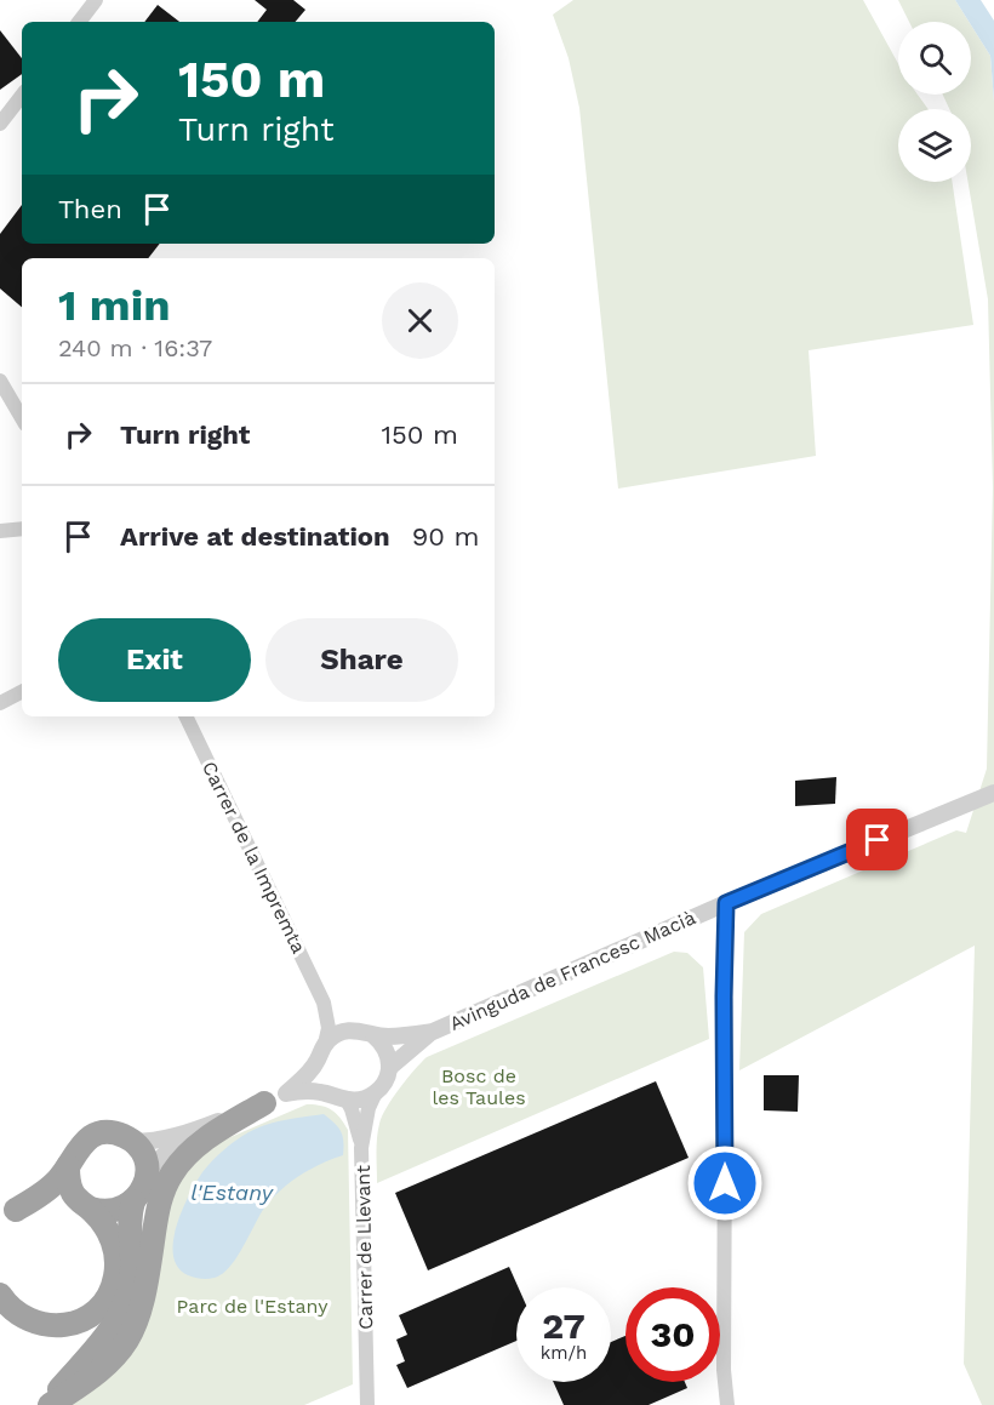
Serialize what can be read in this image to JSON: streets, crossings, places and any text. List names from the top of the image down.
{
  "streets": {
    "street": ["Carrer de la Impremta", "Avinguda de Francesc Macià", "Carrer de Llevant"]
  },
  "water": ["l'Estany"],
  "parks": ["Bosc de les Taules", "Parc de l'Estany"],
  "page": {
    "turn": ["150 m", "Turn right"],
    "then": "Then",
    "heading": ["1 min", "240 m · 16:37"],
    "list": [
      {
        "name": "Turn right",
        "value": "150 m"
      },
      {
        "name": "Arrive at destination",
        "value": "90 m"
      }
    ],
    "buttons": ["Exit", "Share"],
    "speed": "27 km/h",
    "limit": "30"
  }
}
